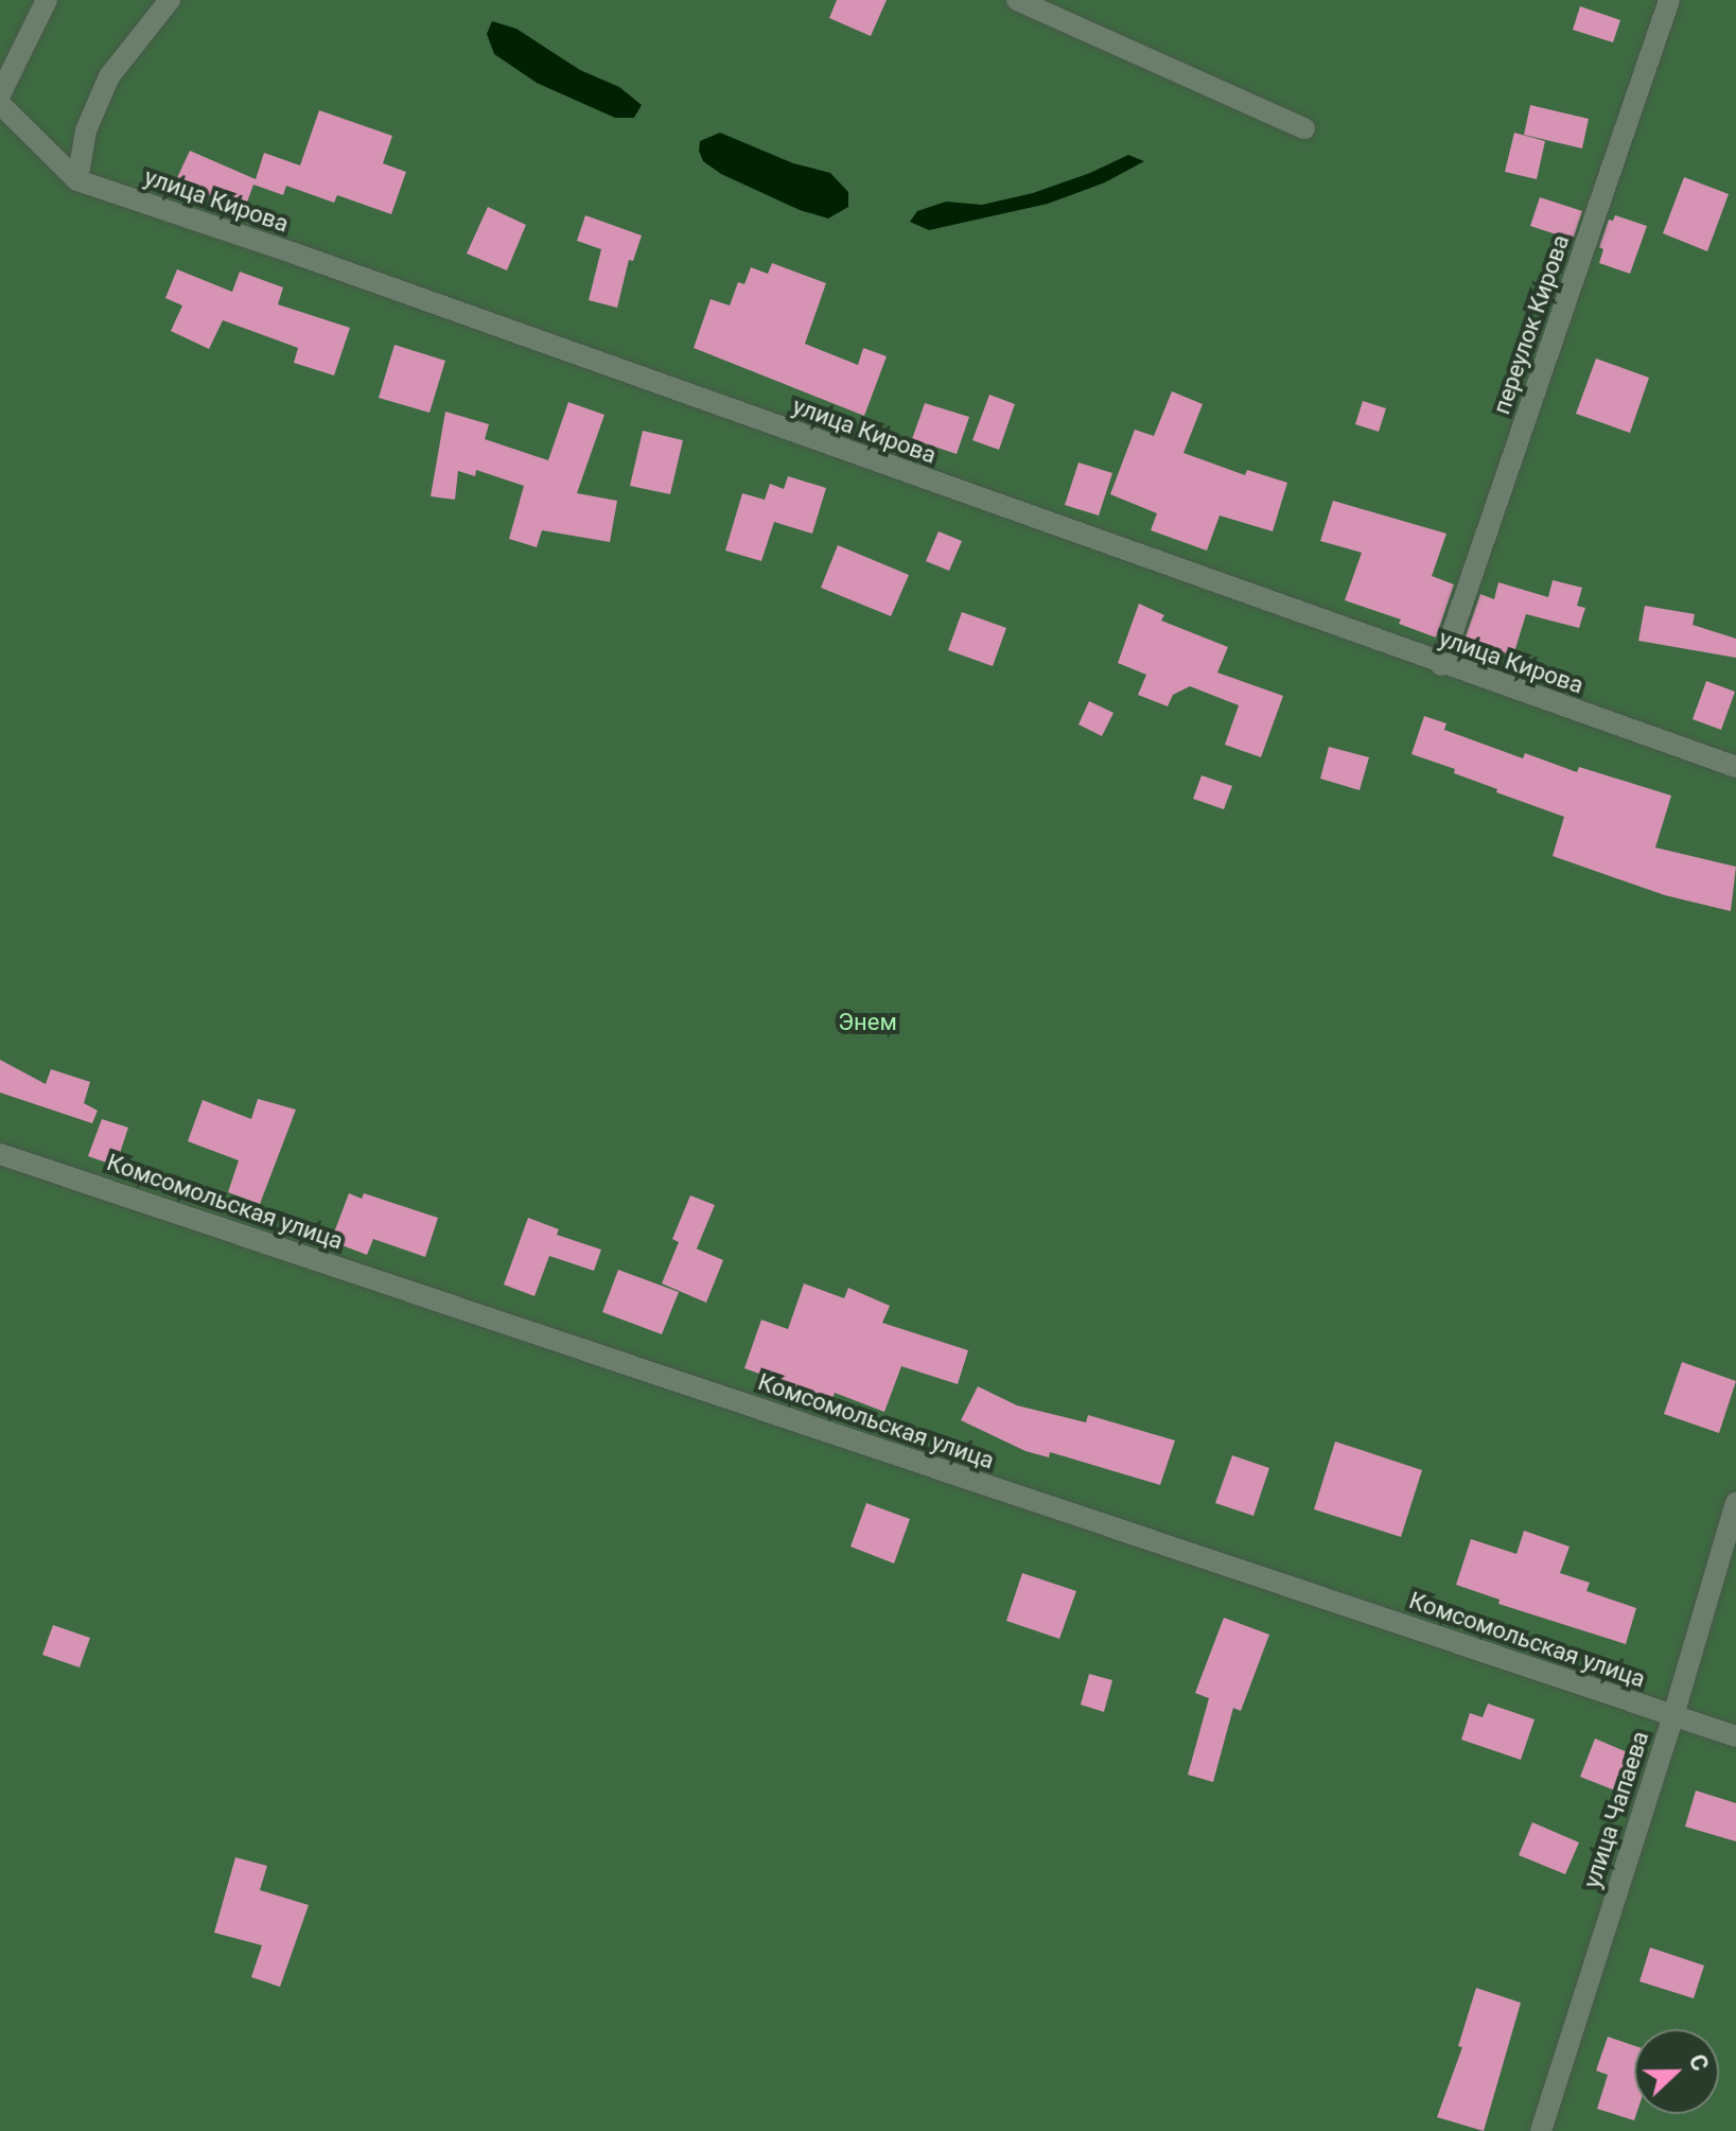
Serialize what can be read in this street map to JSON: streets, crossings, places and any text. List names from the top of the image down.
{
  "streets": {
    "street": [
      "улица Кирова",
      "переулок Кирова",
      "Комсомольская улица",
      "улица Чапаева"
    ]
  },
  "crossings": [
    ["улица Кирова", "переулок Кирова"],
    ["Комсомольская улица", "улица Чапаева"]
  ],
  "parks": ["Энем"],
  "north": "right"
}
